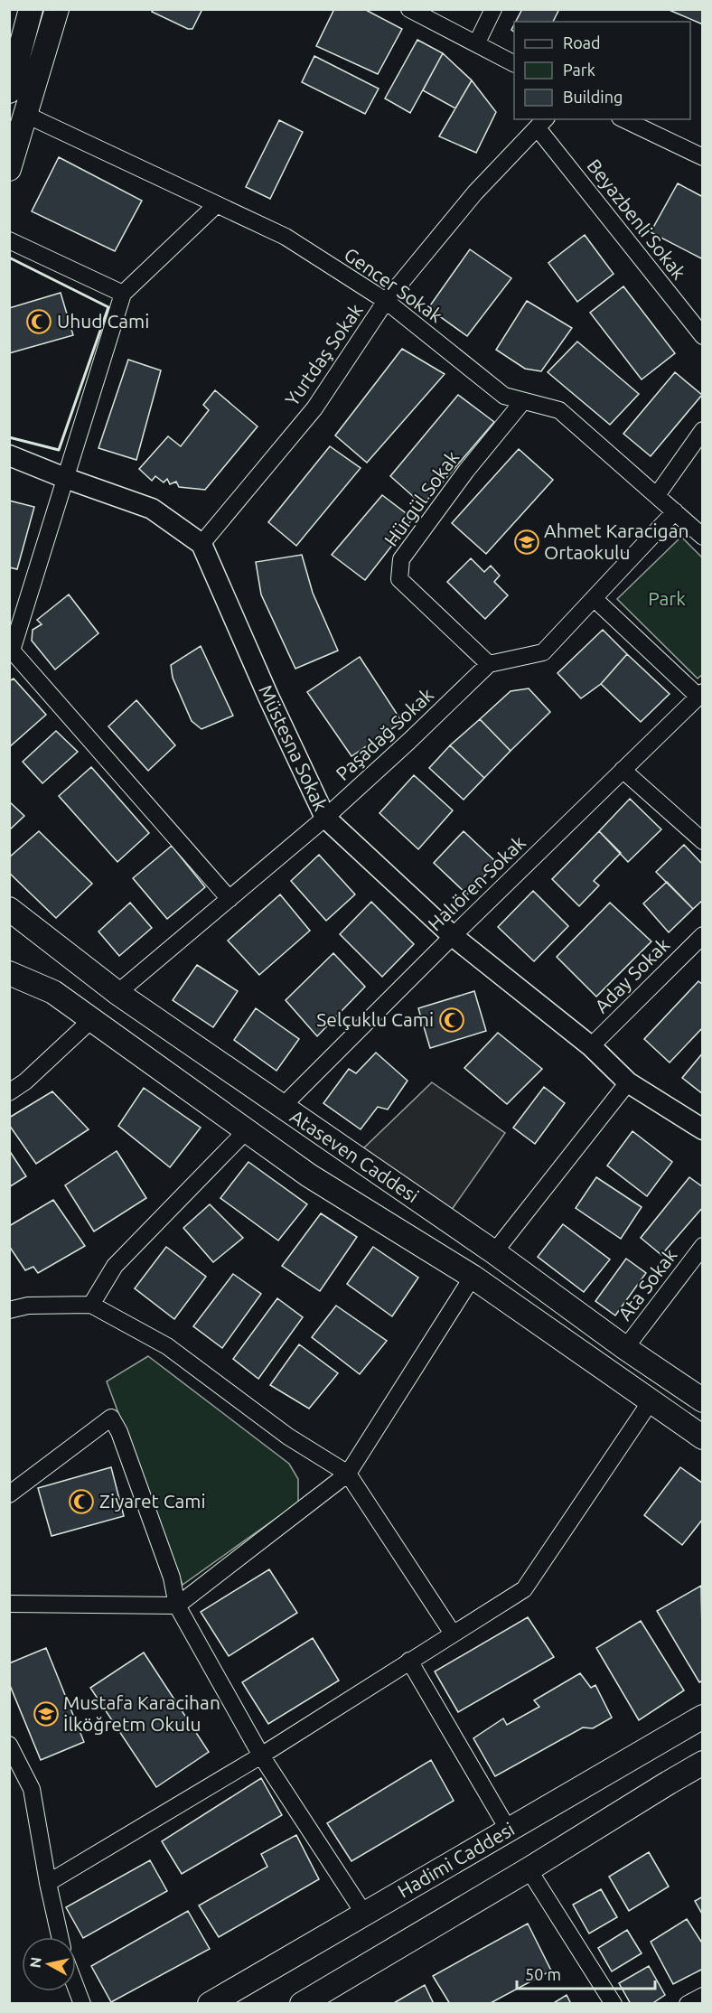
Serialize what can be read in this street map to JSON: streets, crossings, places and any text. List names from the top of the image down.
{
  "streets": {
    "main road": ["Ataseven Caddesi", "Hadimi Caddesi"],
    "street": [
      "Beyazbenli Sokak",
      "Gencer Sokak",
      "Yurtdaş Sokak",
      "Hürgül Sokak",
      "Paşadağ Sokak",
      "Müstesna Sokak",
      "Halıören Sokak",
      "Aday Sokak",
      "Ata Sokak"
    ]
  },
  "crossings": [
    ["Beyazbenli Sokak", "Yurtdaş Sokak"],
    ["Gencer Sokak", "Yurtdaş Sokak"],
    ["Gencer Sokak", "Hürgül Sokak"],
    ["Yurtdaş Sokak", "Müstesna Sokak"],
    ["Hürgül Sokak", "Paşadağ Sokak"],
    ["Paşadağ Sokak", "Müstesna Sokak"],
    ["Paşadağ Sokak", "Ataseven Caddesi"],
    ["Müstesna Sokak", "Halıören Sokak"],
    ["Müstesna Sokak", "Aday Sokak"],
    ["Halıören Sokak", "Ataseven Caddesi"],
    ["Ataseven Caddesi", "Ata Sokak"]
  ],
  "parks": ["Park"],
  "places": {
    "mosque": ["Uhud Cami", "Selçuklu Cami", "Ziyaret Cami"],
    "school or university": ["Ahmet Karacigan Ortaokulu", "Mustafa Karacihan İlköğretm Okulu"]
  },
  "legend": ["Road", "Park", "Building"],
  "scale_bar": "50 m",
  "north": "left"
}
